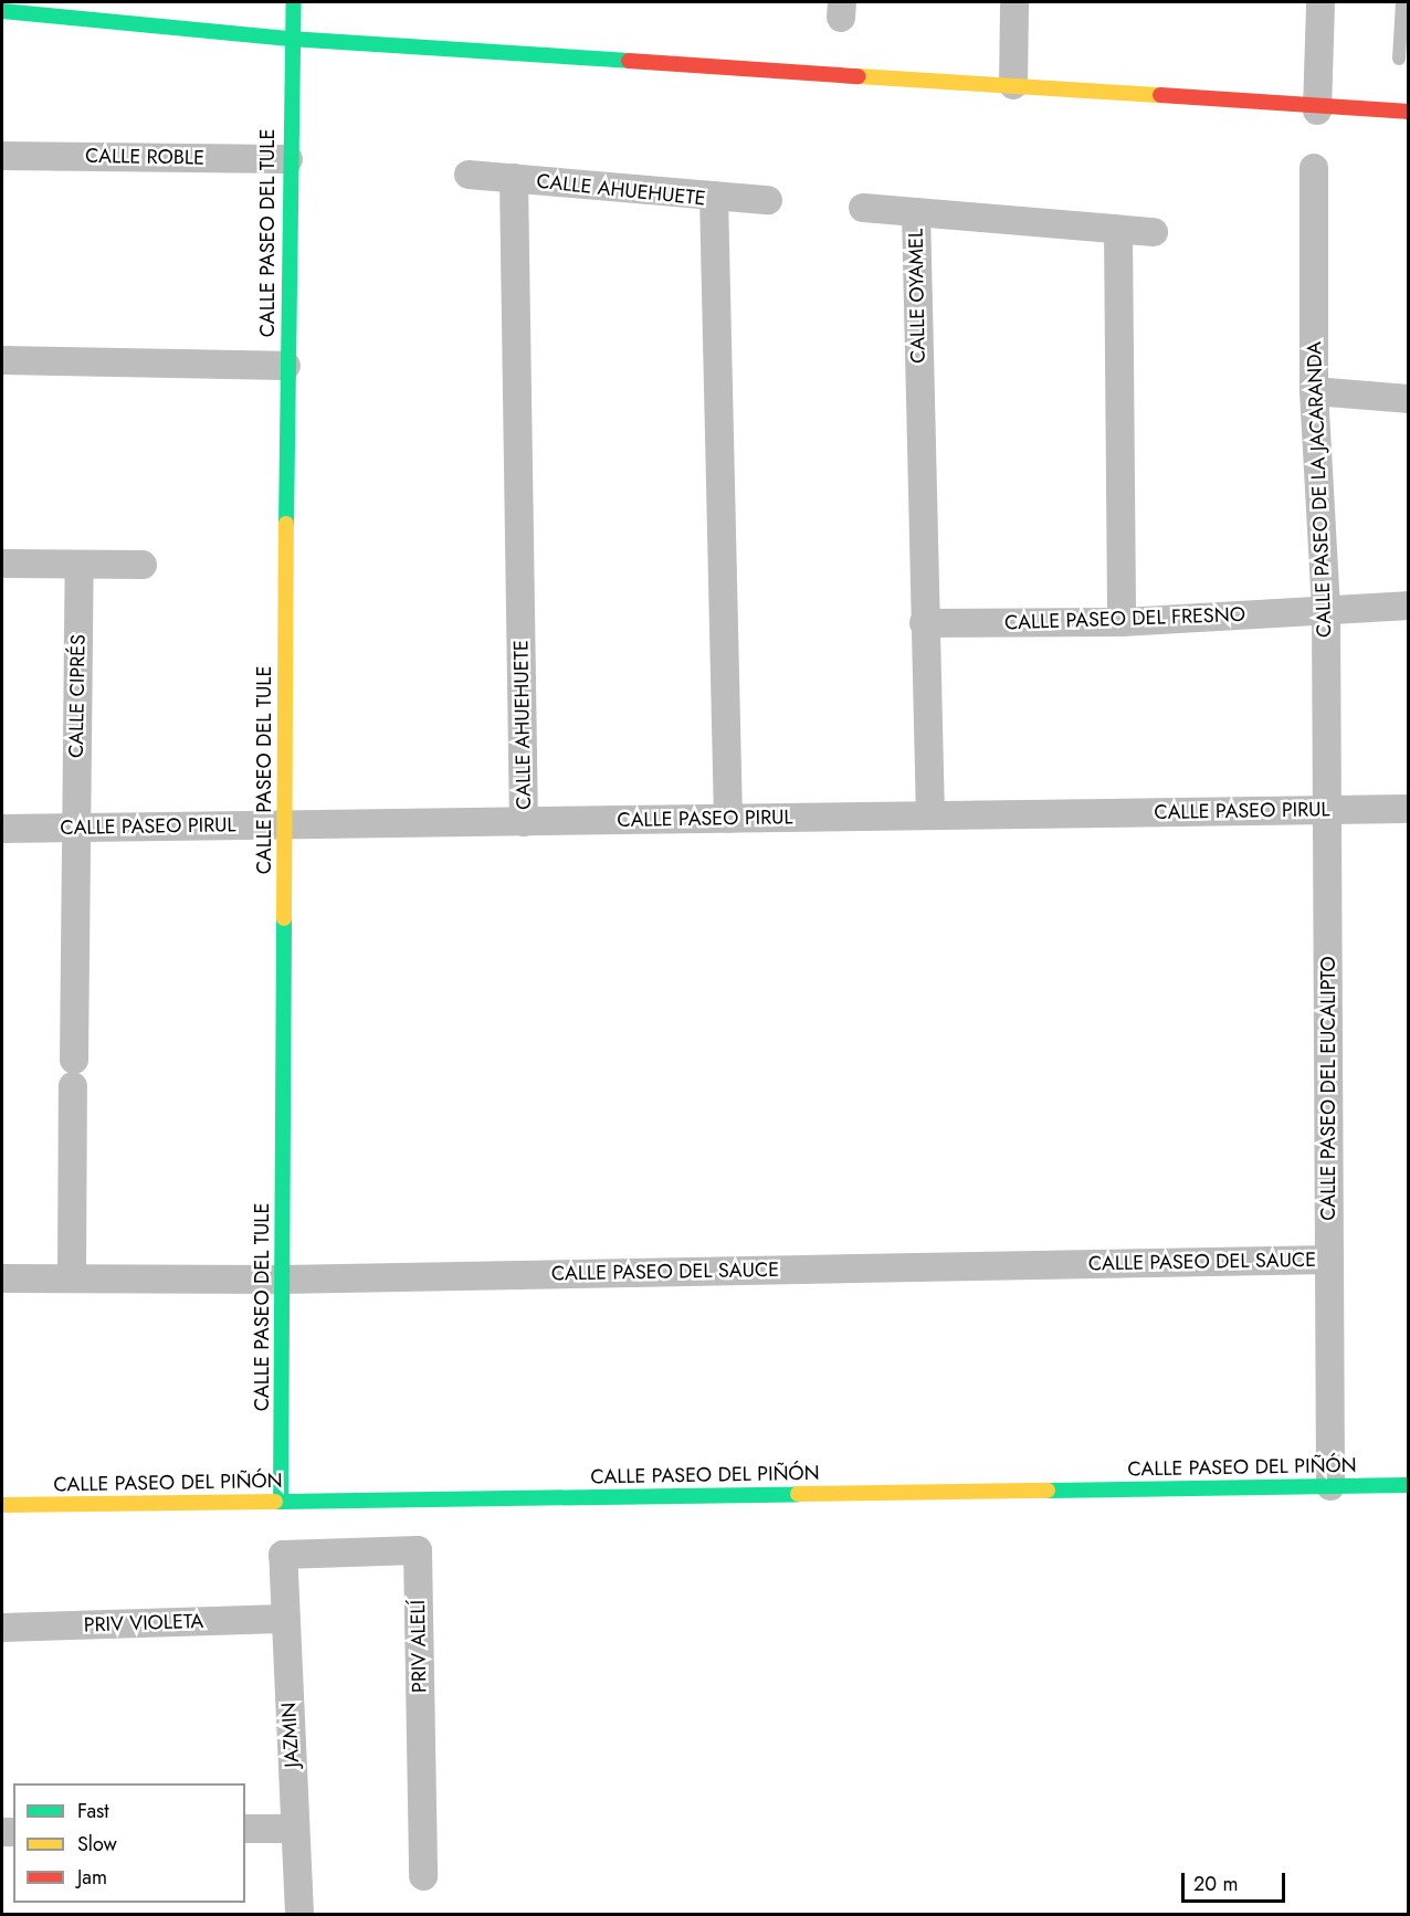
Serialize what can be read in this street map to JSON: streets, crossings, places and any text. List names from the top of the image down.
{
  "streets": {
    "street": [
      "CALLE ROBLE",
      "CALLE AHUEHUETE",
      "CALLE PASEO DEL TULE",
      "CALLE OYAMEL",
      "CALLE PASEO DE LA JACARANDA",
      "CALLE PASEO DEL FRESNO",
      "CALLE CIPRÉS",
      "CALLE PASEO PIRUL",
      "CALLE PASEO DEL EUCALIPTO",
      "CALLE PASEO DEL SAUCE",
      "CALLE PASEO DEL PIÑÓN",
      "PRIV VIOLETA",
      "PRIV ALELÍ",
      "JAZMIN"
    ]
  },
  "crossings": [
    ["CALLE ROBLE", "CALLE PASEO DEL TULE"],
    ["CALLE AHUEHUETE", "CALLE PASEO PIRUL"],
    ["CALLE PASEO DEL TULE", "CALLE PASEO PIRUL"],
    ["CALLE PASEO DEL TULE", "CALLE PASEO DEL SAUCE"],
    ["CALLE PASEO DEL TULE", "CALLE PASEO DEL PIÑÓN"],
    ["CALLE OYAMEL", "CALLE PASEO DEL FRESNO"],
    ["CALLE OYAMEL", "CALLE PASEO PIRUL"],
    ["CALLE PASEO DE LA JACARANDA", "CALLE PASEO DEL FRESNO"],
    ["CALLE PASEO DE LA JACARANDA", "CALLE PASEO PIRUL"],
    ["CALLE PASEO DE LA JACARANDA", "CALLE PASEO DEL EUCALIPTO"],
    ["CALLE CIPRÉS", "CALLE PASEO PIRUL"],
    ["CALLE CIPRÉS", "CALLE PASEO DEL SAUCE"],
    ["CALLE PASEO PIRUL", "CALLE PASEO DEL EUCALIPTO"],
    ["CALLE PASEO DEL EUCALIPTO", "CALLE PASEO DEL SAUCE"],
    ["CALLE PASEO DEL EUCALIPTO", "CALLE PASEO DEL PIÑÓN"],
    ["PRIV VIOLETA", "JAZMIN"],
    ["PRIV ALELÍ", "JAZMIN"]
  ],
  "legend": ["Fast", "Slow", "Jam"],
  "scale_bar": "20 m"
}
